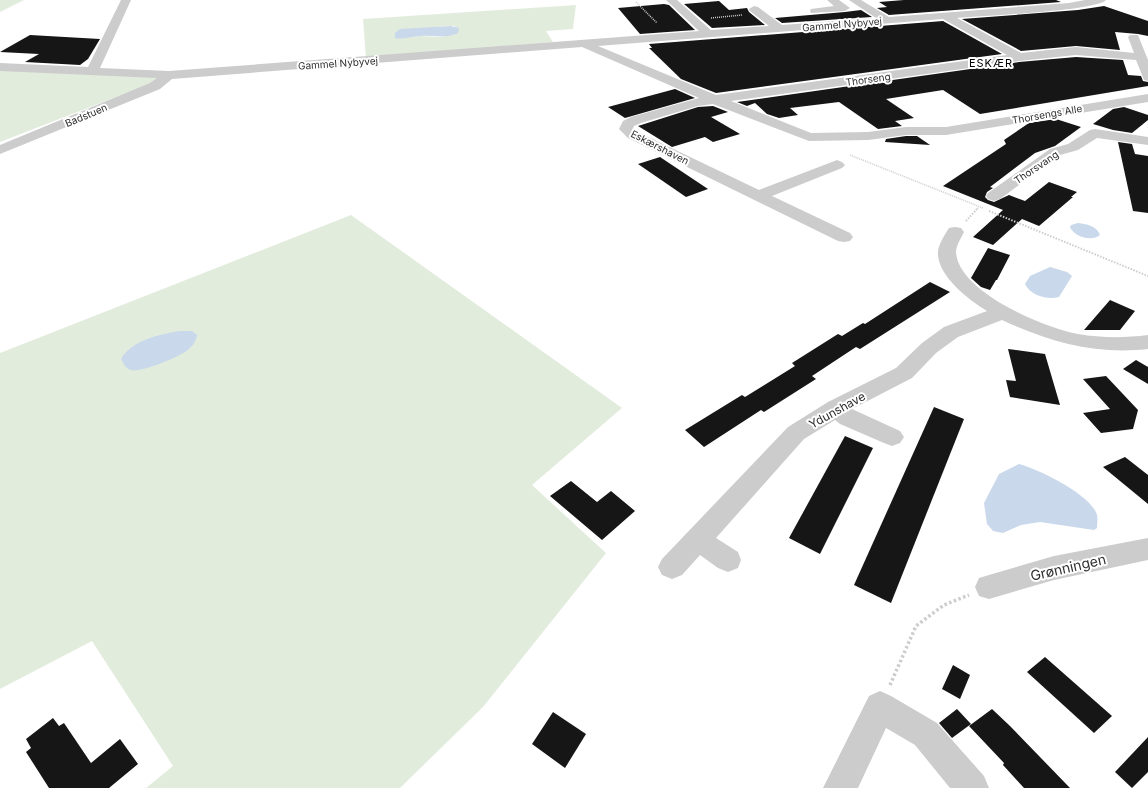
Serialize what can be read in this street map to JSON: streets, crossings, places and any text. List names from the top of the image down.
{
  "streets": {
    "street": [
      "Gammel Nybyvej",
      "Thorseng",
      "Thorsengs Alle",
      "Badstuen",
      "Eskærshaven",
      "Thorsvang",
      "Ydunshave",
      "Grønningen"
    ]
  },
  "crossings": [
    ["Gammel Nybyvej", "Thorseng"],
    ["Gammel Nybyvej", "Thorsengs Alle"],
    ["Gammel Nybyvej", "Badstuen"],
    ["Gammel Nybyvej", "Eskærshaven"],
    ["Thorseng", "Eskærshaven"]
  ],
  "districts": ["ESKÆR"]
}
